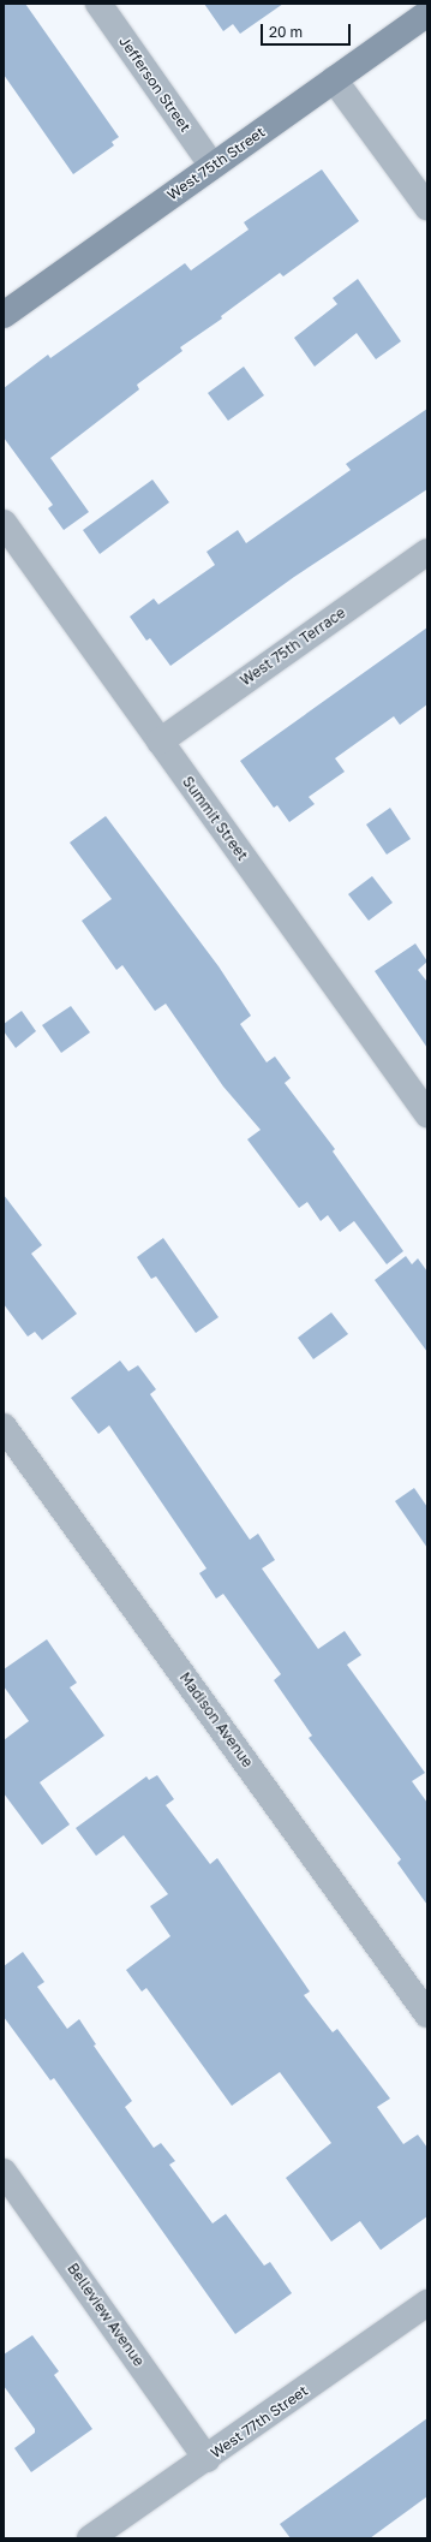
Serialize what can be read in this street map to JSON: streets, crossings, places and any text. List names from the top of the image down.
{
  "streets": {
    "main road": ["West 75th Street"],
    "street": [
      "Jefferson Street",
      "West 75th Terrace",
      "Summit Street",
      "Madison Avenue",
      "Belleview Avenue",
      "West 77th Street"
    ]
  },
  "crossings": [
    ["Jefferson Street", "West 75th Street"],
    ["West 75th Terrace", "Summit Street"],
    ["Belleview Avenue", "West 77th Street"]
  ],
  "scale_bar": "20 m"
}
